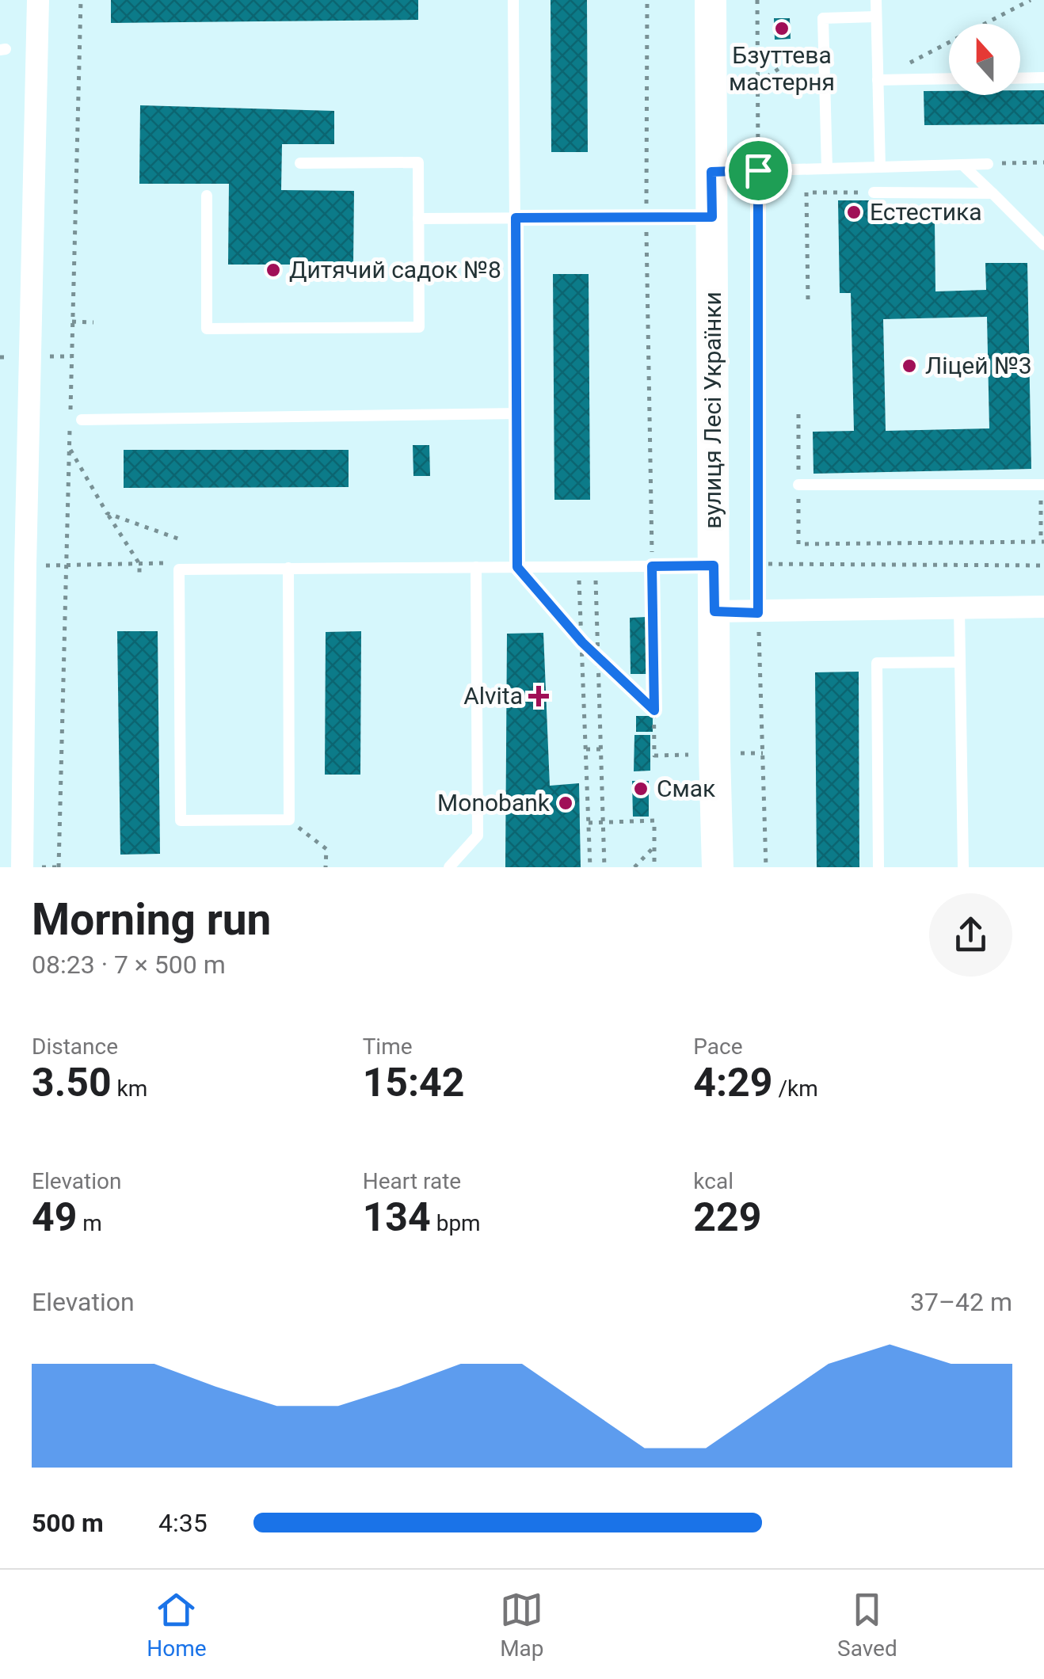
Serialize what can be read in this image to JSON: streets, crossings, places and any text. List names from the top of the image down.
{
  "streets": {
    "main road": ["вулиця Лесі Українки"]
  },
  "places": {
    "other": [
      "Бзуттева мастерня",
      "Естестика",
      "Дитячий садок №8",
      "Ліцей №3",
      "Смак",
      "Monobank"
    ],
    "health": ["Alvita"]
  },
  "north": "top",
  "page": {
    "heading": ["Morning run", "08:23 · 7 × 500 m"],
    "stats": [
      ["Distance", "3.50 km"],
      ["Time", "15:42"],
      ["Pace", "4:29 /km"],
      ["Elevation", "49 m"],
      ["Heart rate", "134 bpm"],
      ["kcal", "229"]
    ],
    "chart": ["Elevation", "37–42 m"],
    "list": [
      {
        "name": "500 m",
        "note": "4:35"
      }
    ],
    "tabs": ["Home", "Map", "Saved"]
  }
}
